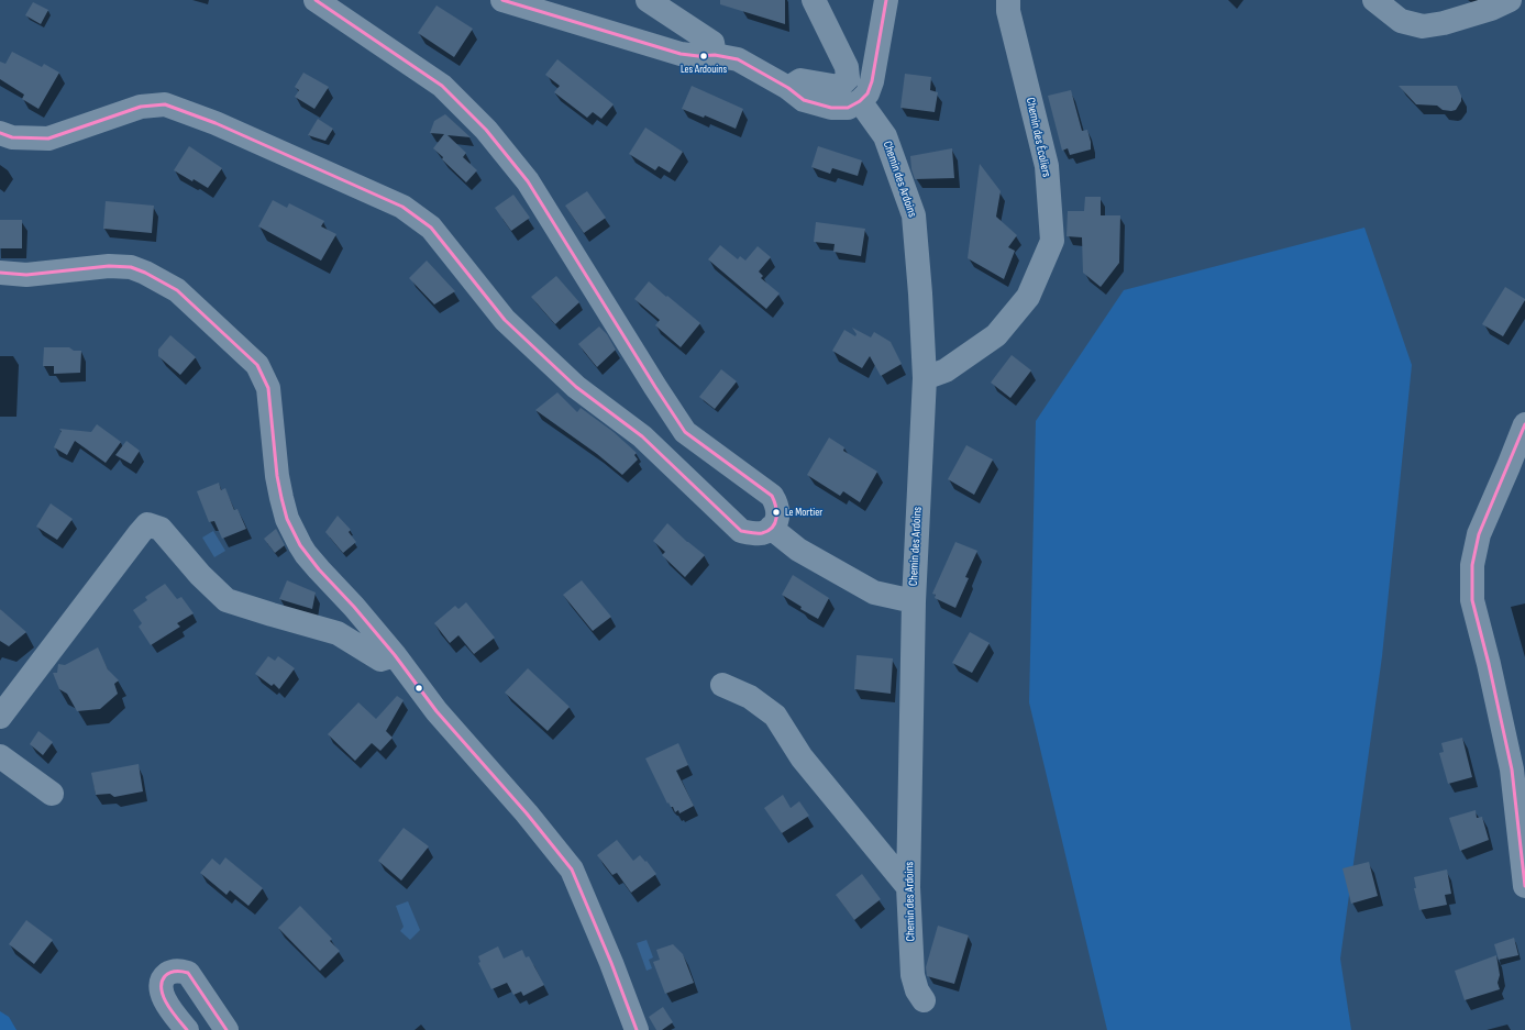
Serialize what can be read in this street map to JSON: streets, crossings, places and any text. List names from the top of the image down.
{
  "streets": {
    "street": ["Chemin des Écoliers", "Chemin des Ardoins"]
  },
  "crossings": [
    ["Chemin des Écoliers", "Chemin des Ardoins"]
  ],
  "places": ["Les Ardouins", "Le Mortier"]
}
